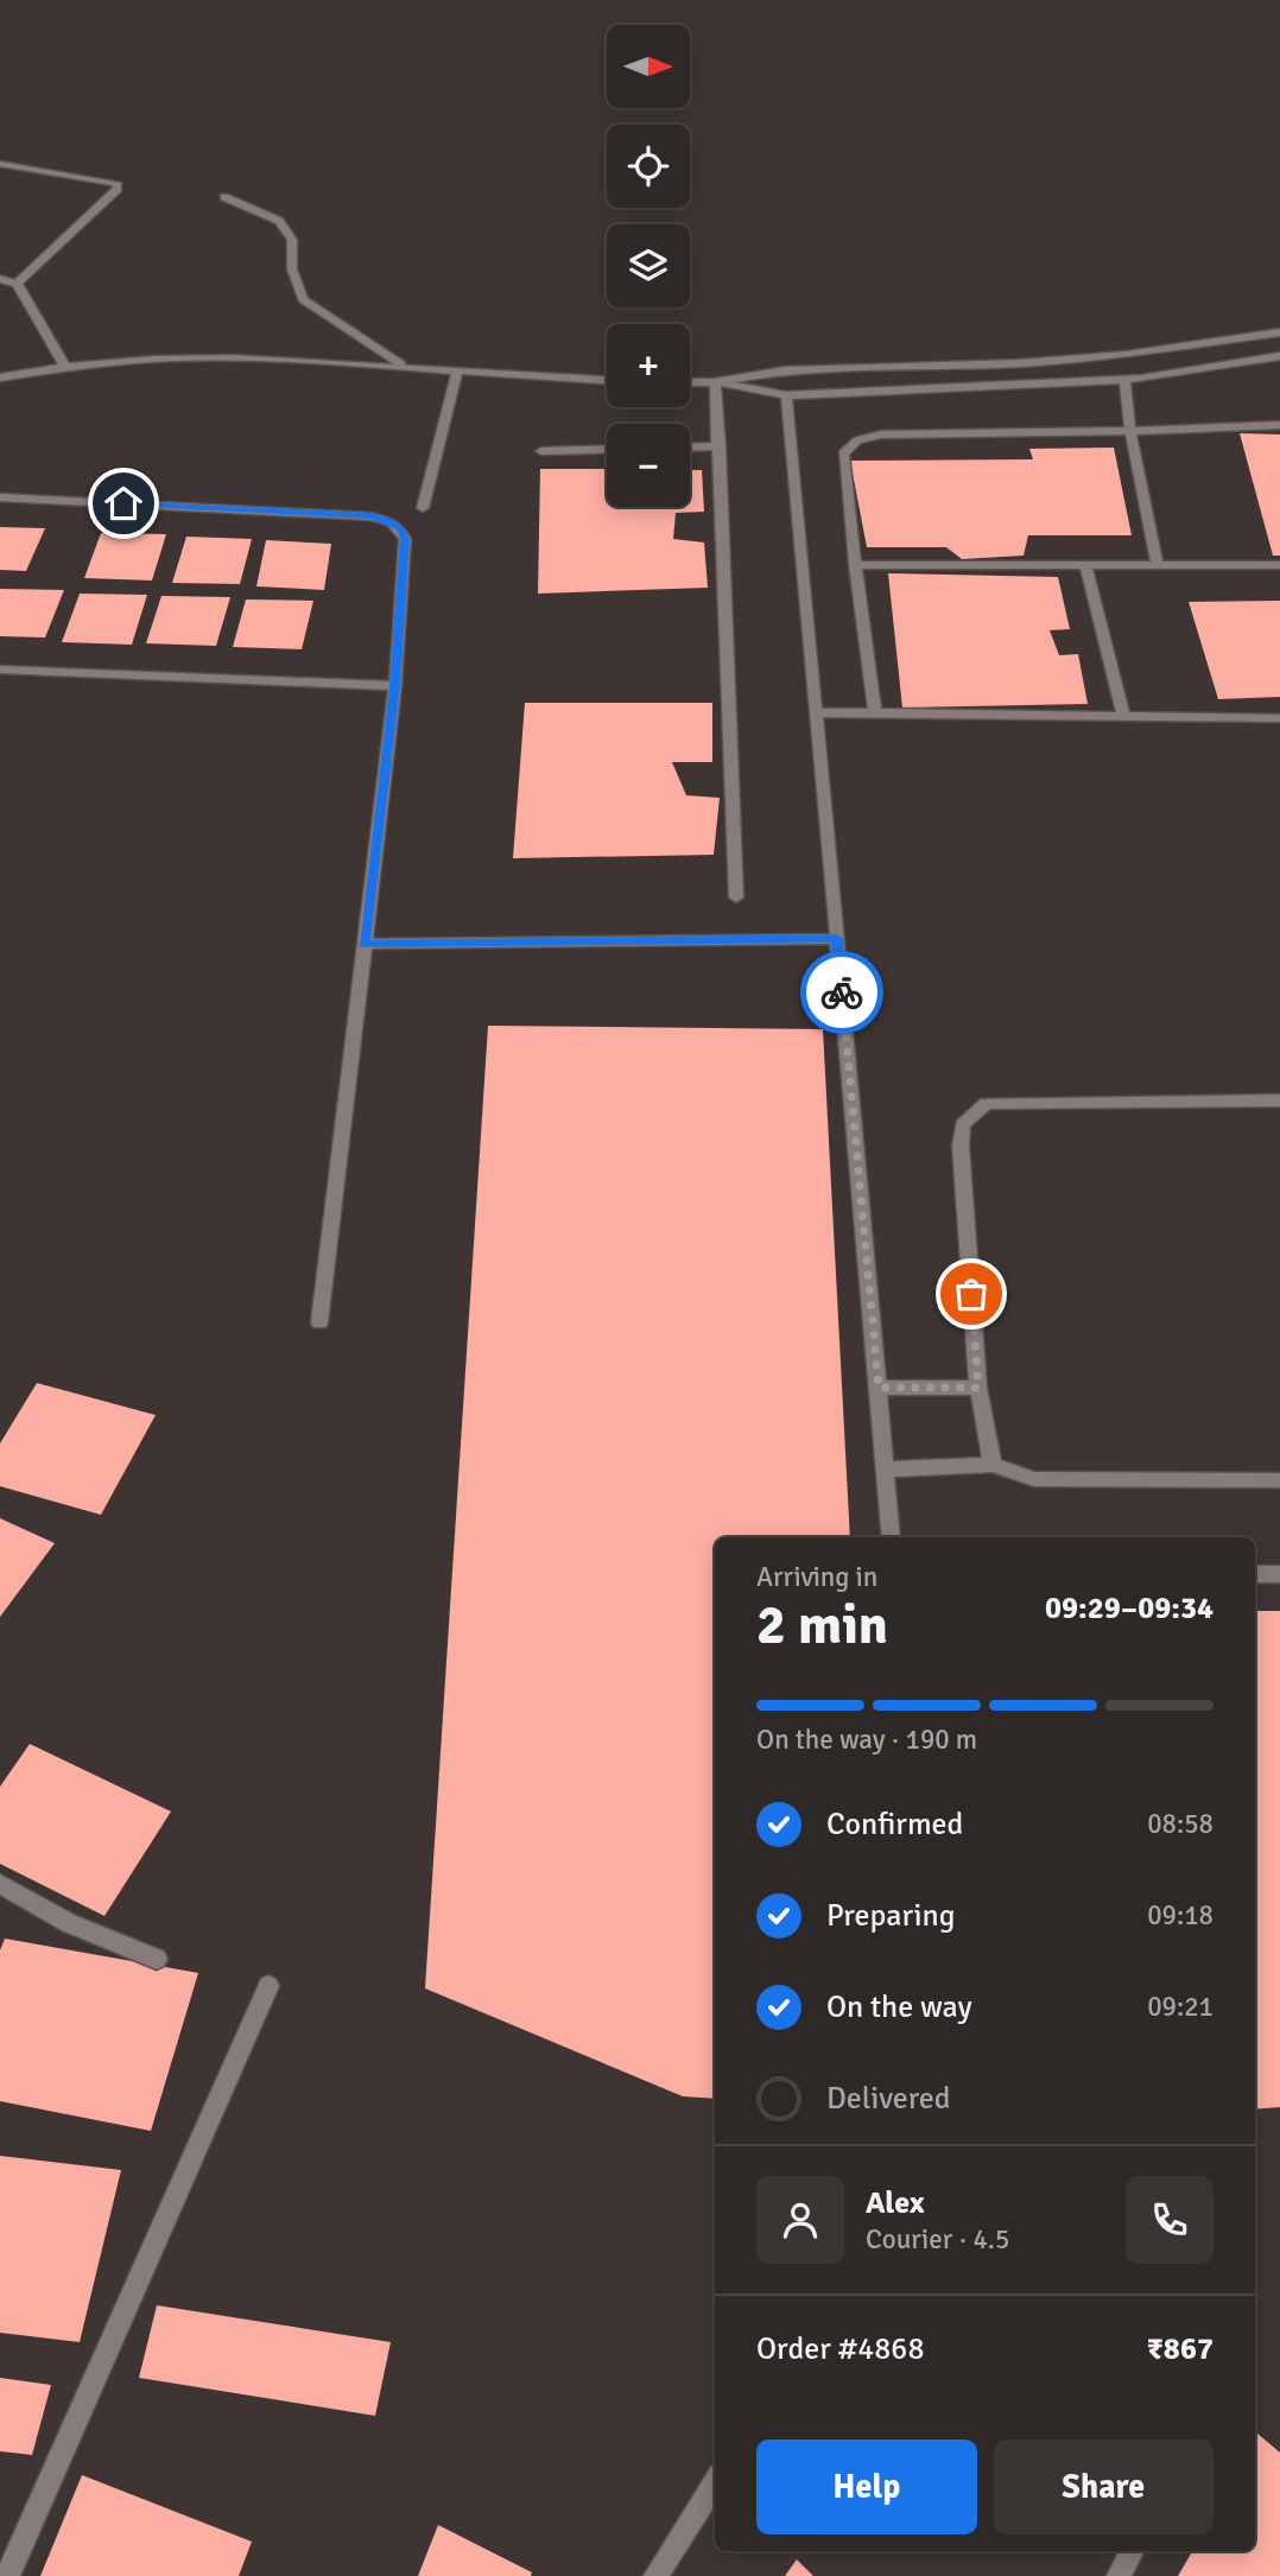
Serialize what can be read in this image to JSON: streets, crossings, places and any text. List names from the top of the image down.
{
  "north": "right",
  "page": {
    "map_buttons": ["+", "−"],
    "heading": ["2 min", "Arriving in", "09:29–09:34"],
    "panel": [
      "Alex",
      "Courier · 4.5",
      "Order #4868",
      "₹867"
    ],
    "bar": "On the way · 190 m",
    "list": [
      ["Confirmed", "08:58"],
      ["Preparing", "09:18"],
      ["On the way", "09:21"],
      "Delivered"
    ],
    "buttons": ["Help", "Share"]
  }
}
